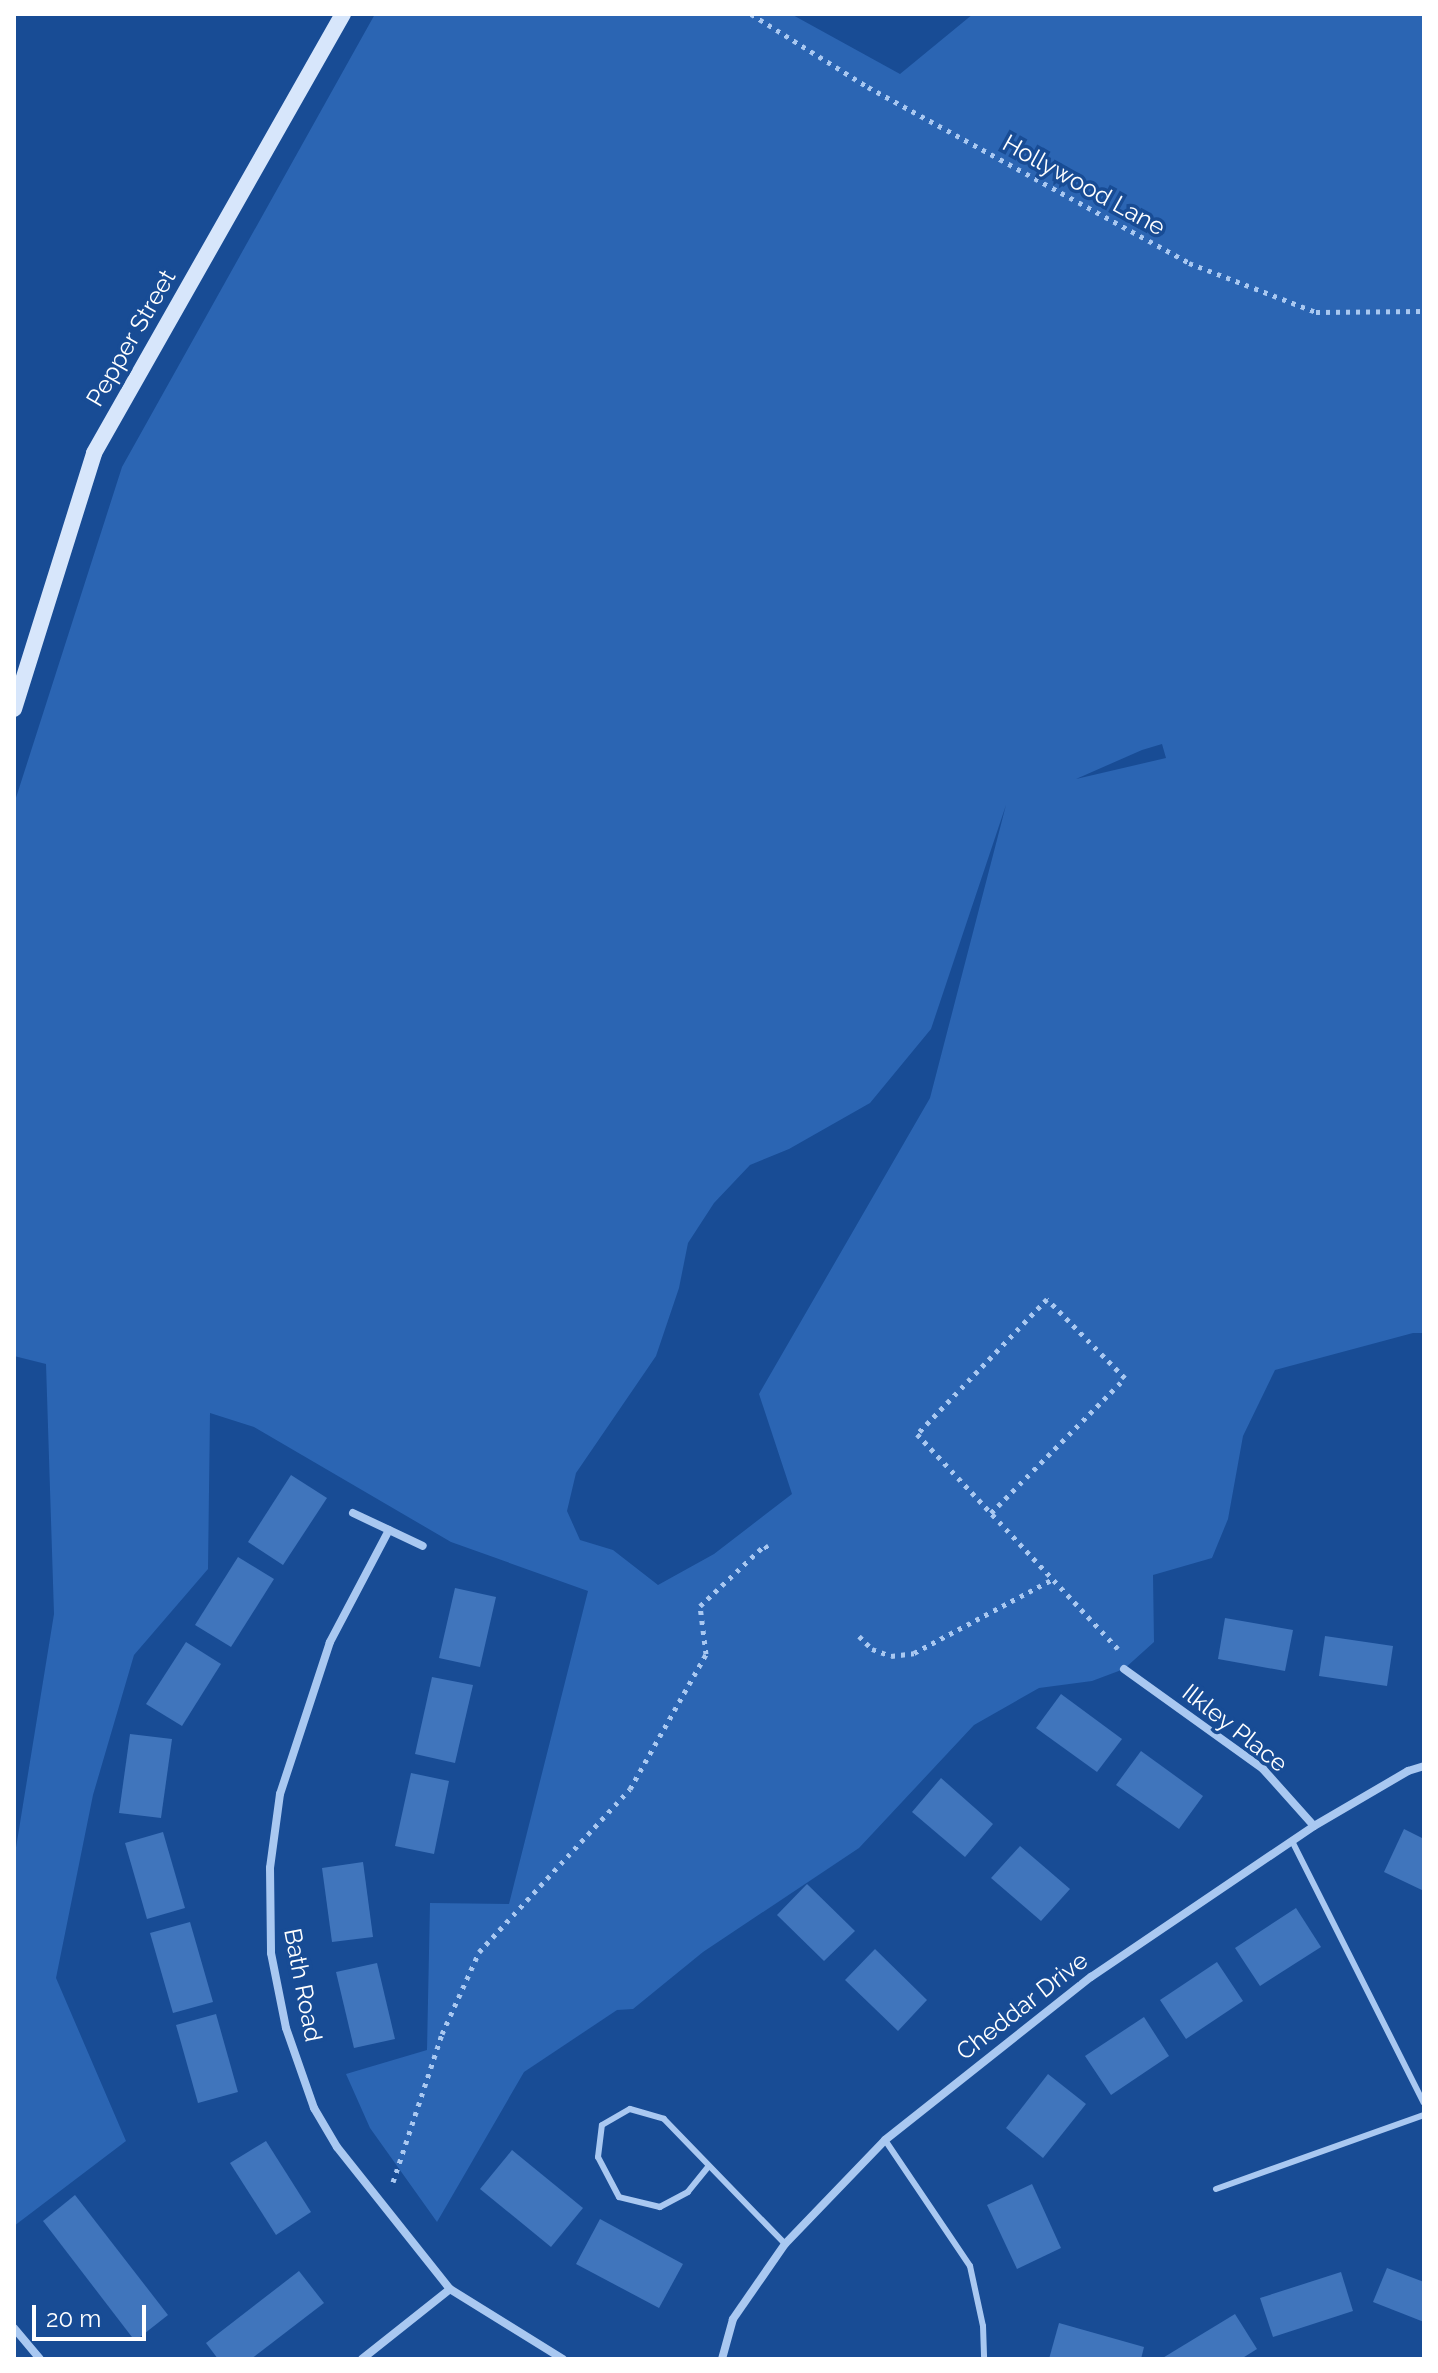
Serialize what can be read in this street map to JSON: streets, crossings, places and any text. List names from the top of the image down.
{
  "streets": {
    "main road": ["Pepper Street"],
    "street": ["Ilkley Place", "Bath Road", "Cheddar Drive"],
    "path": ["Hollywood Lane"]
  },
  "crossings": [
    ["Ilkley Place", "Cheddar Drive"]
  ],
  "scale_bar": "20 m"
}
